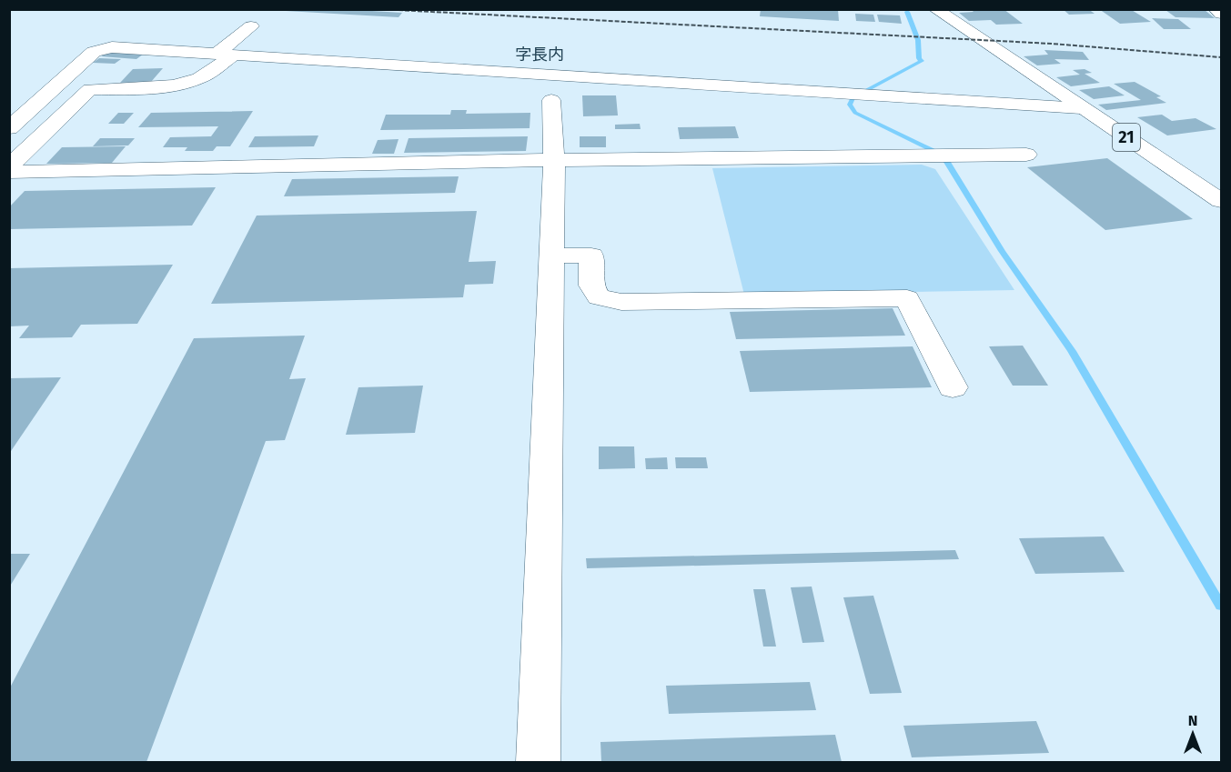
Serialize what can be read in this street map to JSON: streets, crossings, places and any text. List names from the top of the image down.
{
  "streets": {
    "main road": ["21"]
  },
  "districts": ["字長内"],
  "north": "top"
}
